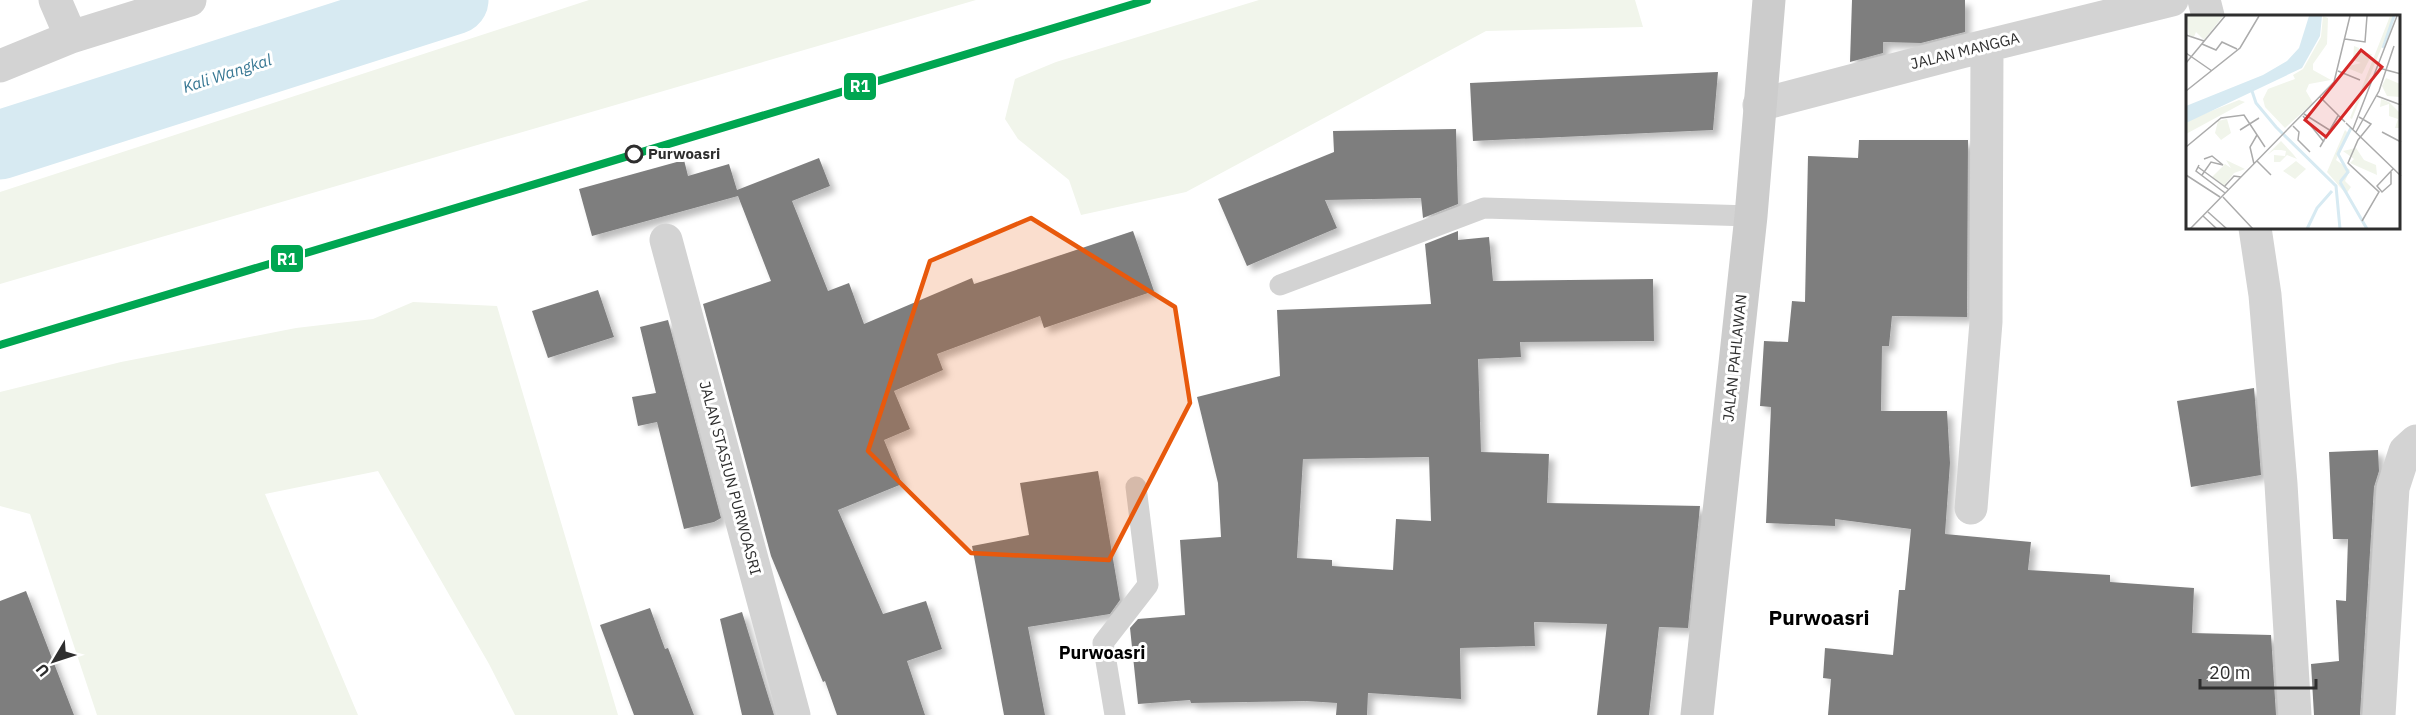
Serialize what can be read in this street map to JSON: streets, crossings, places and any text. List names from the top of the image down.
{
  "streets": {
    "main road": ["JALAN PAHLAWAN"],
    "street": ["JALAN MANGGA", "JALAN STASIUN PURWOASRI"]
  },
  "crossings": [
    ["JALAN MANGGA", "JALAN PAHLAWAN"]
  ],
  "districts": ["Purwoasri", "Purwoasri"],
  "water": ["Kali Wangkal"],
  "places": ["Purwoasri"],
  "lines": ["transit line R1"],
  "scale_bar": "20 m",
  "north": "bottom left"
}
